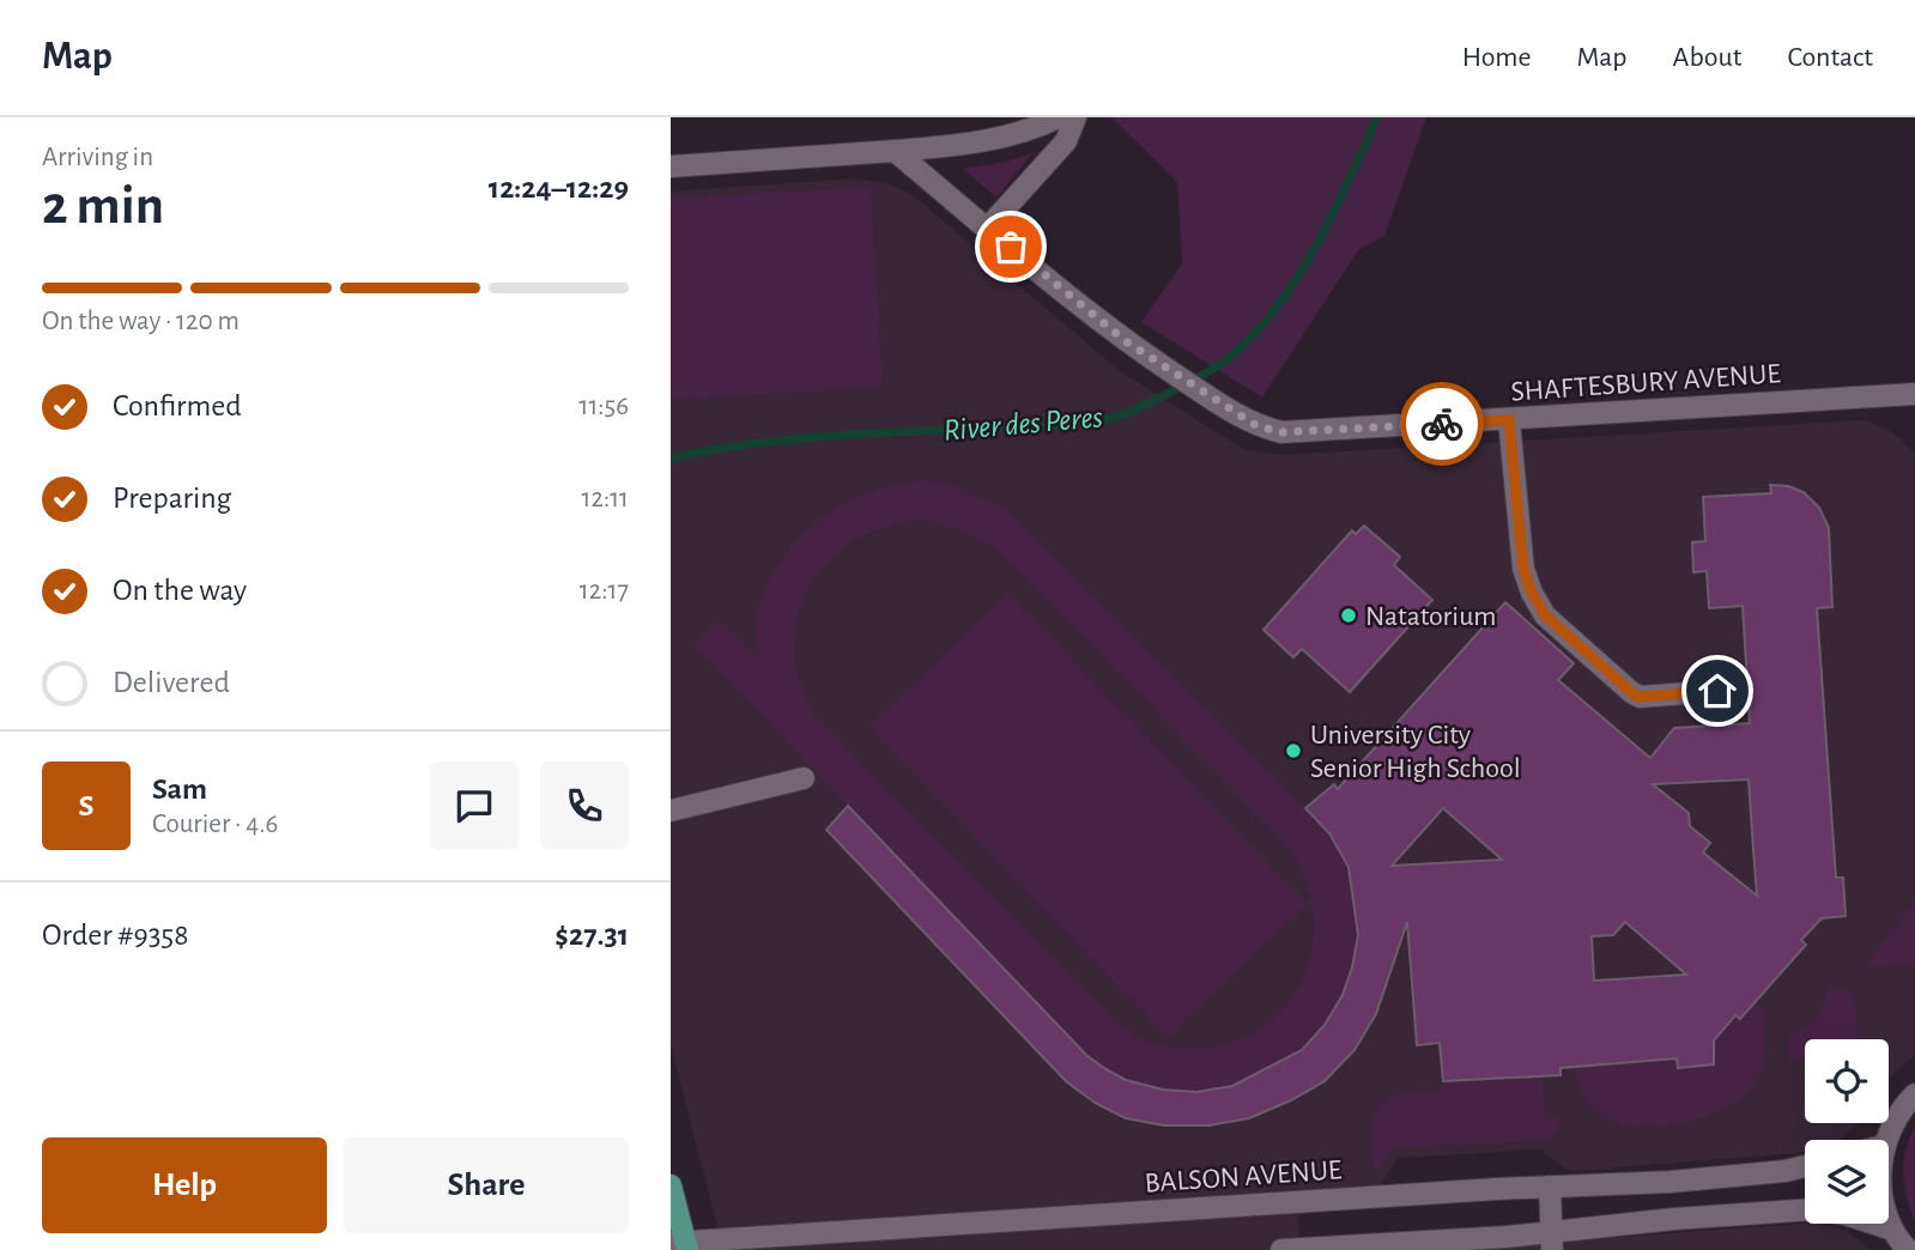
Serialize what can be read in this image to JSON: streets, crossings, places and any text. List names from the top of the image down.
{
  "streets": {
    "street": ["SHAFTESBURY AVENUE", "BALSON AVENUE"]
  },
  "water": ["River des Peres"],
  "places": ["Natatorium", "University City Senior High School"],
  "page": {
    "header": "Map",
    "nav": [
      "Home",
      "Map",
      "About",
      "Contact"
    ],
    "heading": ["2 min", "Arriving in", "12:24–12:29"],
    "panel": [
      "Sam",
      "Courier · 4.6",
      "Order #9358",
      "$27.31"
    ],
    "bar": "On the way · 120 m",
    "list": [
      ["Confirmed", "11:56"],
      ["Preparing", "12:11"],
      ["On the way", "12:17"],
      "Delivered"
    ],
    "round": "S",
    "buttons": ["Help", "Share"]
  }
}
